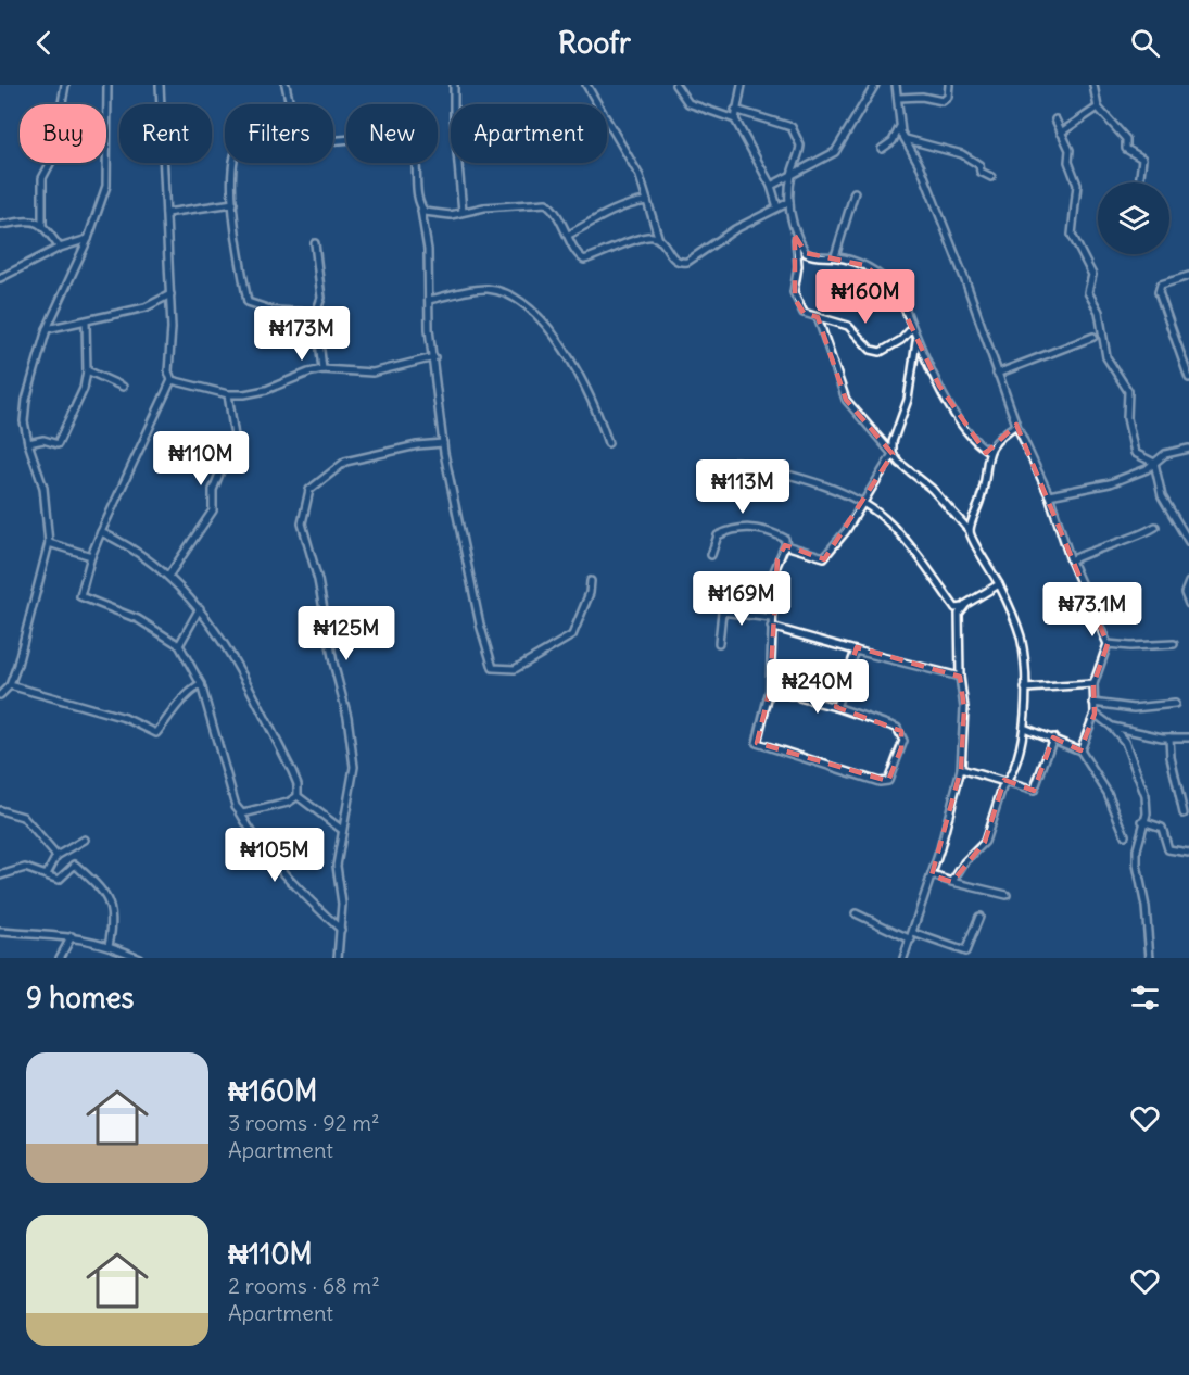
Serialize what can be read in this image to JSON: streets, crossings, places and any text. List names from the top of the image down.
{
  "page": {
    "header": "Roofr",
    "chip": [
      "Buy",
      "Rent",
      "Filters",
      "New",
      "Apartment"
    ],
    "price": [
      "₦160M",
      "₦173M",
      "₦110M",
      "₦113M",
      "₦169M",
      "₦73.1M",
      "₦125M",
      "₦240M",
      "₦105M"
    ],
    "heading": "9 homes",
    "list": [
      {
        "name": "₦160M",
        "note": "3 rooms · 92 m² · Apartment"
      },
      {
        "name": "₦110M",
        "note": "2 rooms · 68 m² · Apartment"
      }
    ]
  }
}
